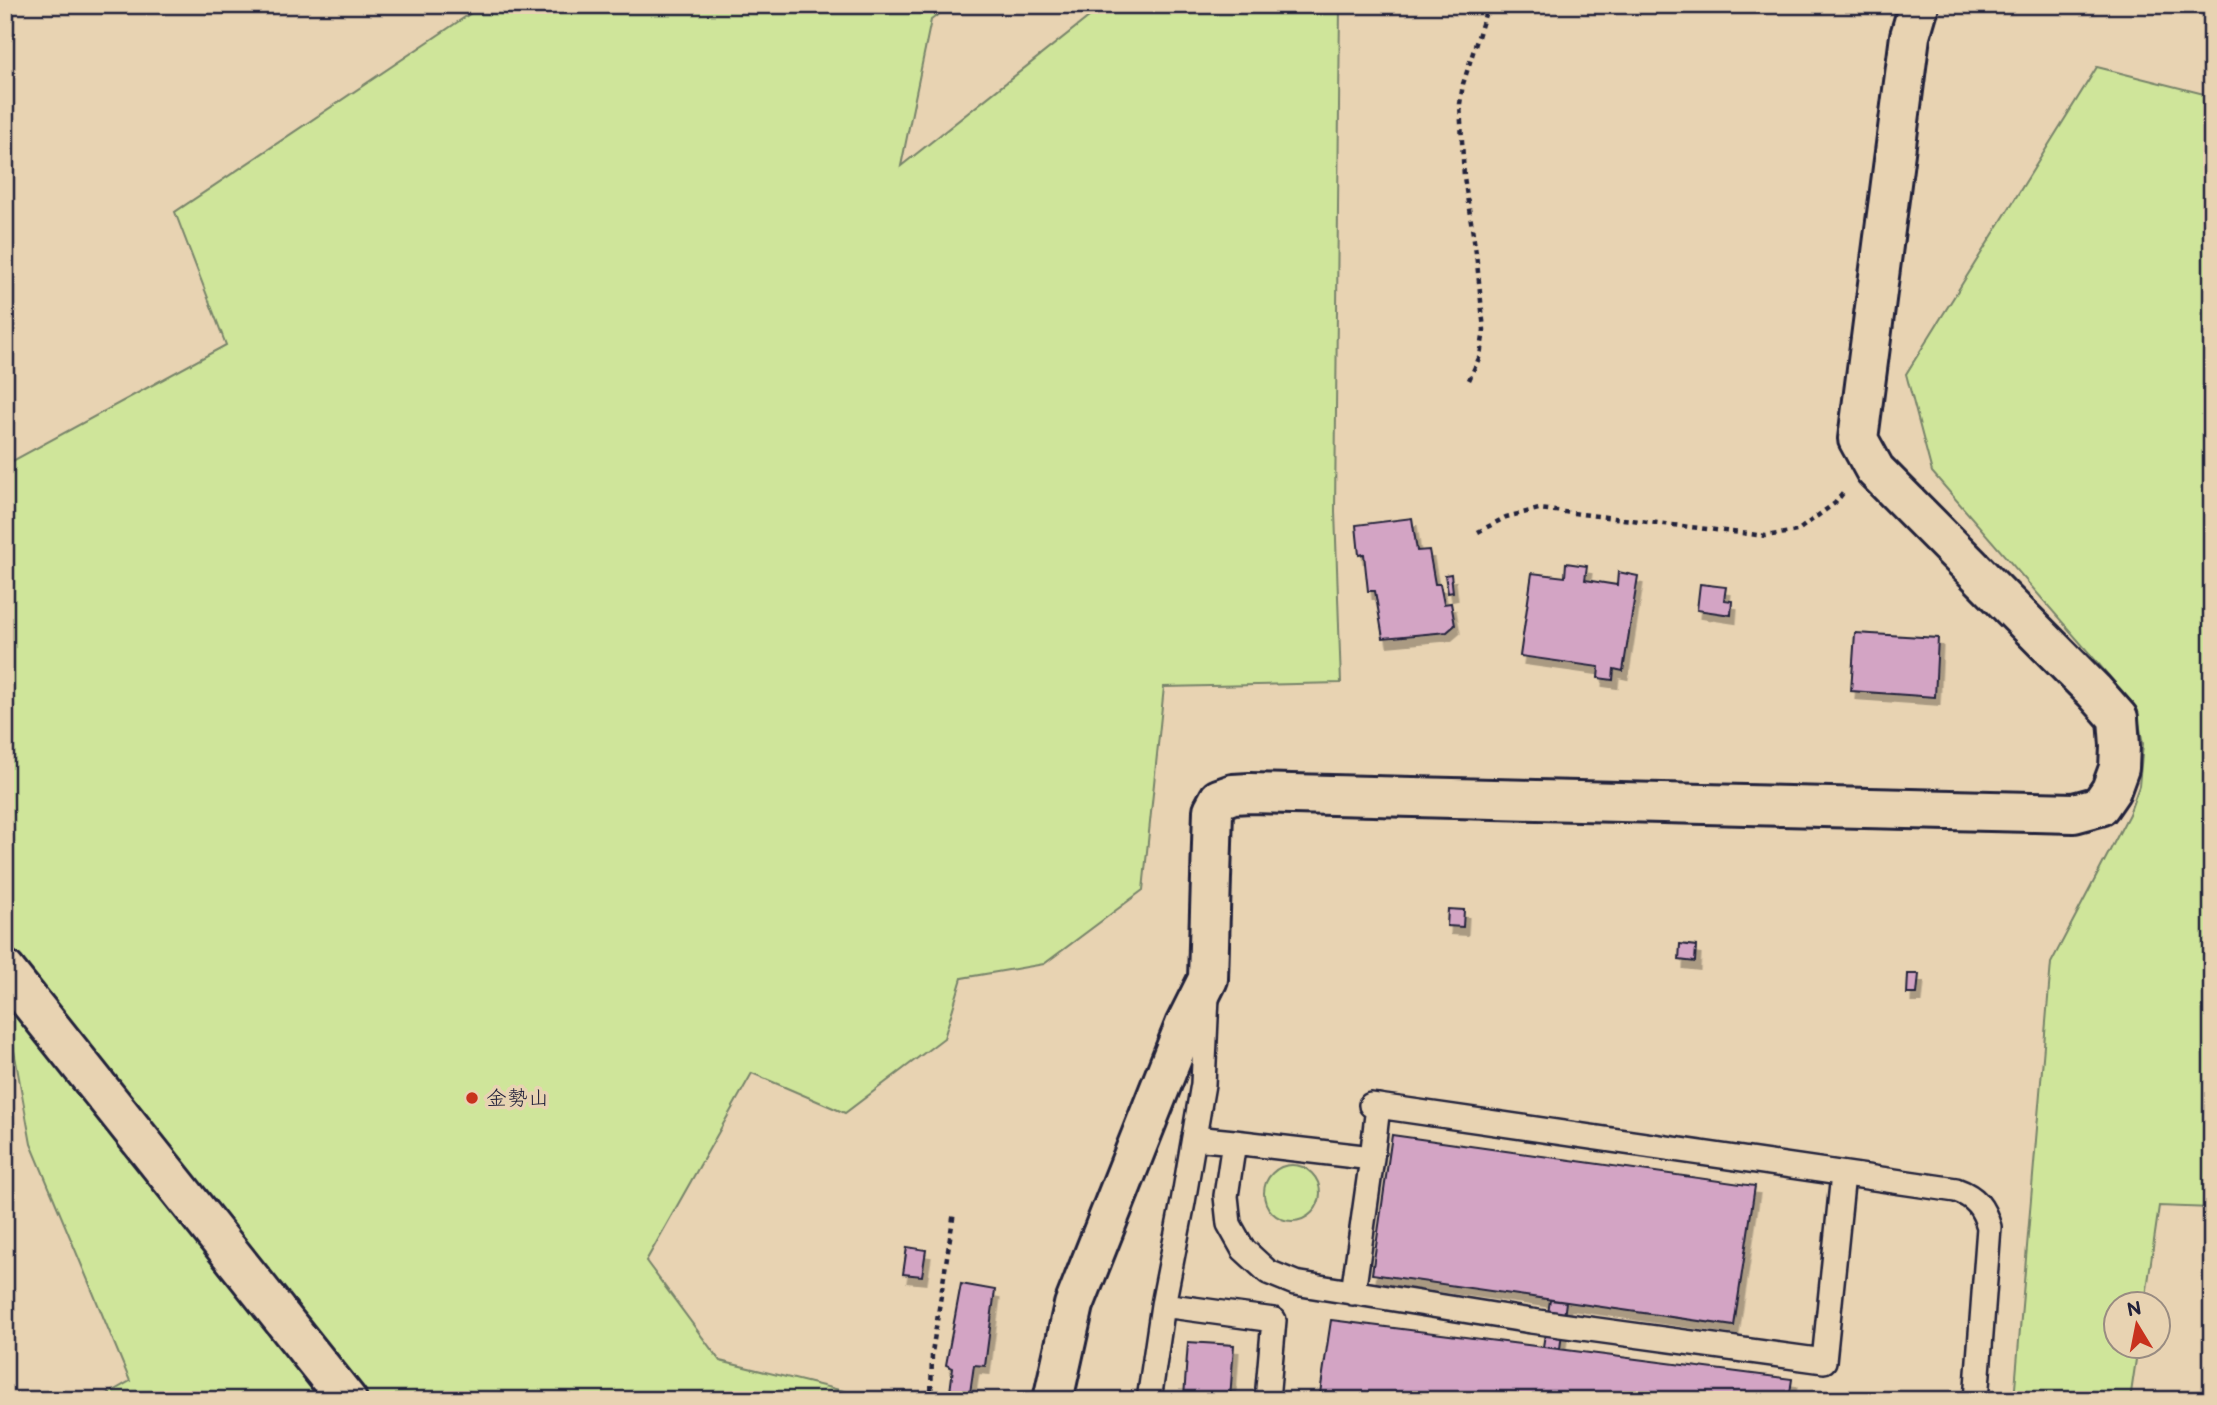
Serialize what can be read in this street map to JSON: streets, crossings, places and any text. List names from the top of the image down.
{
  "places": ["金勢山"],
  "north": "top"
}
